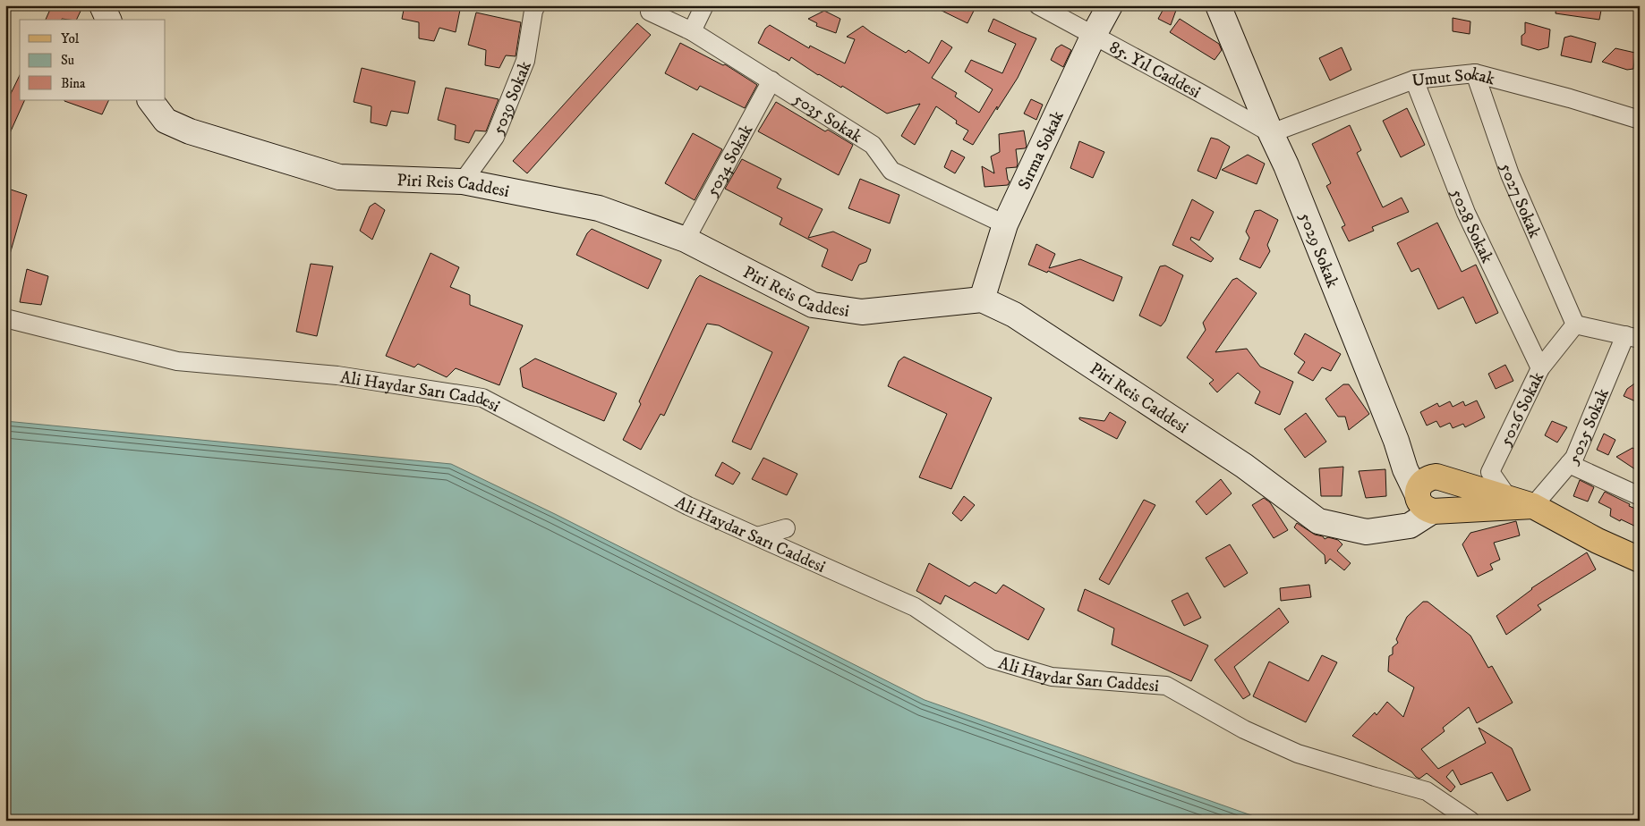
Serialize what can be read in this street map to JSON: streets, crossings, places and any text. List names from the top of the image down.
{
  "streets": {
    "street": [
      "85. Yıl Caddesi",
      "Umut Sokak",
      "5039 Sokak",
      "5035 Sokak",
      "Sırma Sokak",
      "5034 Sokak",
      "Piri Reis Caddesi",
      "5027 Sokak",
      "5028 Sokak",
      "5029 Sokak",
      "Ali Haydar Sarı Caddesi",
      "5026 Sokak",
      "5025 Sokak"
    ]
  },
  "crossings": [
    ["85. Yıl Caddesi", "Umut Sokak"],
    ["85. Yıl Caddesi", "Sırma Sokak"],
    ["85. Yıl Caddesi", "5029 Sokak"],
    ["Umut Sokak", "5027 Sokak"],
    ["Umut Sokak", "5028 Sokak"],
    ["Umut Sokak", "5029 Sokak"],
    ["5039 Sokak", "Piri Reis Caddesi"],
    ["5035 Sokak", "Sırma Sokak"],
    ["5035 Sokak", "5034 Sokak"],
    ["Sırma Sokak", "Piri Reis Caddesi"],
    ["5034 Sokak", "Piri Reis Caddesi"],
    ["Piri Reis Caddesi", "5029 Sokak"],
    ["5027 Sokak", "5026 Sokak"],
    ["5028 Sokak", "5026 Sokak"]
  ],
  "legend": ["Yol", "Su", "Bina"]
}
